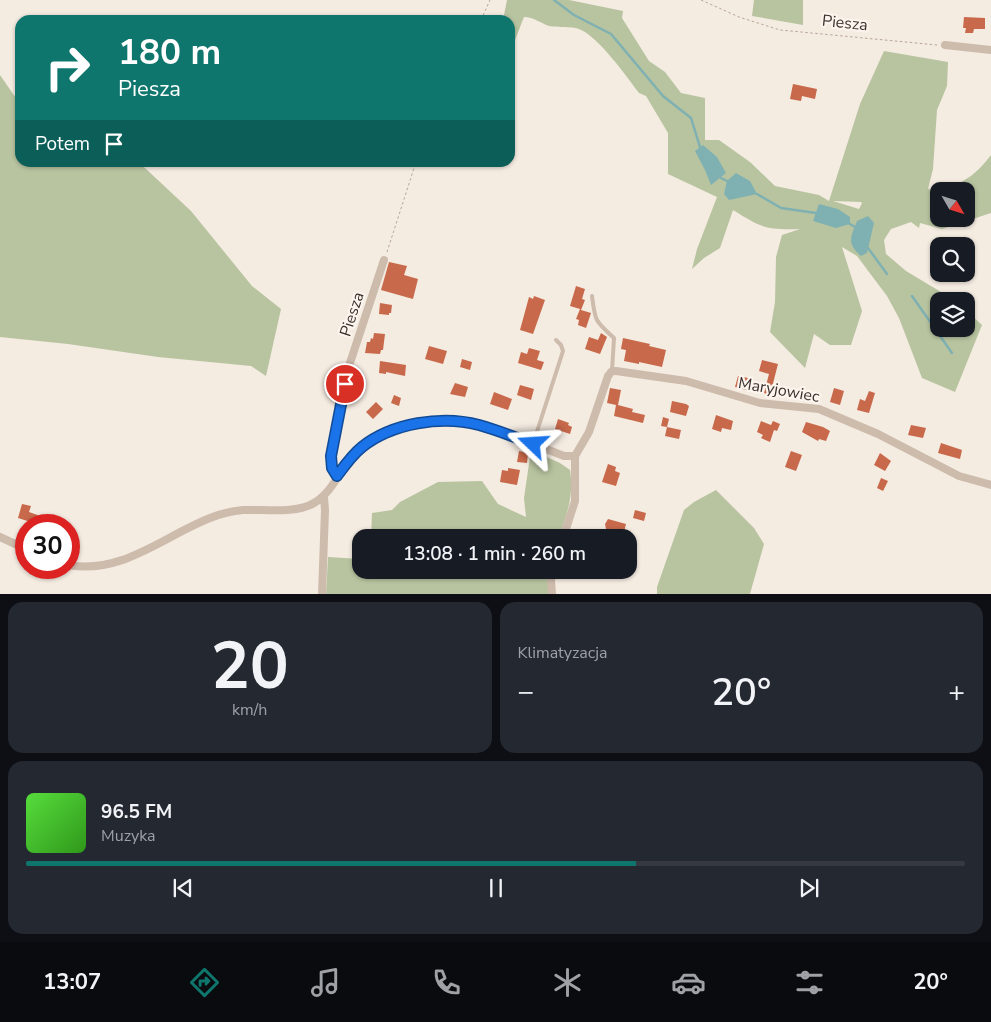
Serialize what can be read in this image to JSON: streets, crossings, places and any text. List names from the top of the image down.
{
  "streets": {
    "street": ["Piesza", "Maryjowiec"]
  },
  "north": "bottom right",
  "page": {
    "turn": ["180 m", "Piesza"],
    "then": "Potem",
    "limit": "30",
    "trip": "13:08 · 1 min · 260 m",
    "tile": [
      ["20", "km/h"],
      "Klimatyzacja"
    ],
    "heat": ["−", "20°", "+"],
    "song": ["96.5 FM", "Muzyka"],
    "tabs": ["13:07", "20°"]
  }
}
